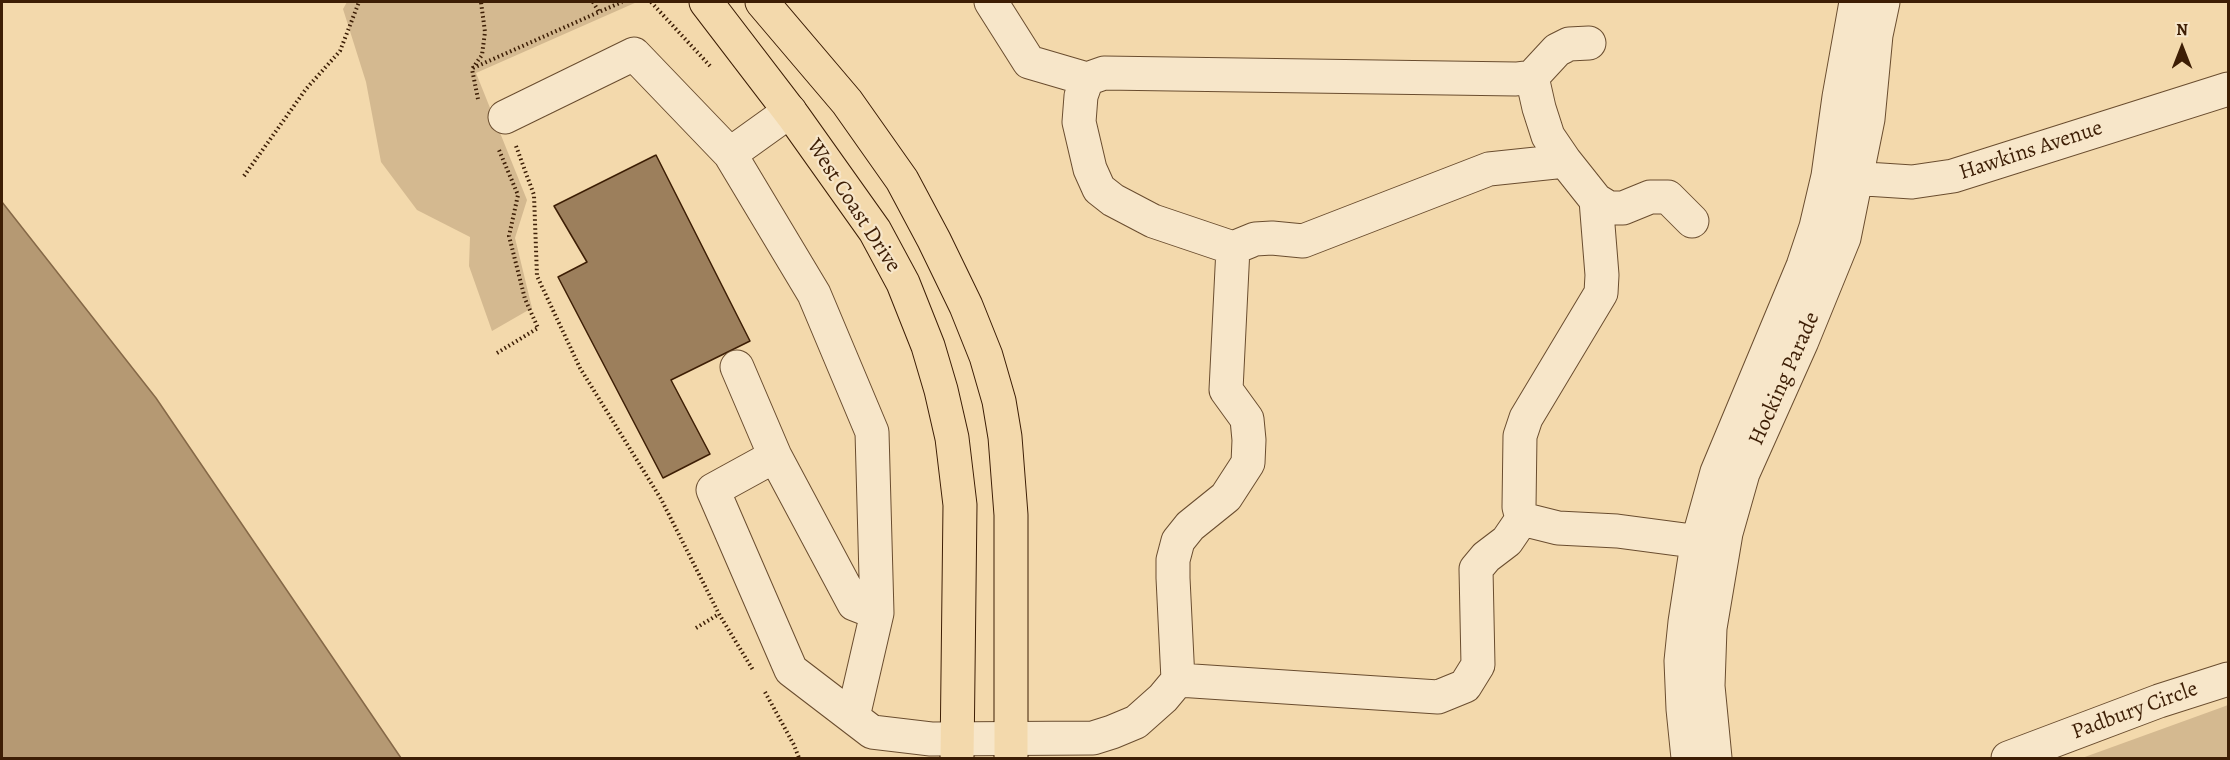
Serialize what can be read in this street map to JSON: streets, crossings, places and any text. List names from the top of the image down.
{
  "streets": {
    "main road": ["West Coast Drive"],
    "street": ["Hawkins Avenue", "Hocking Parade", "Padbury Circle"]
  },
  "crossings": [
    ["Hawkins Avenue", "Hocking Parade"]
  ],
  "north": "top"
}
